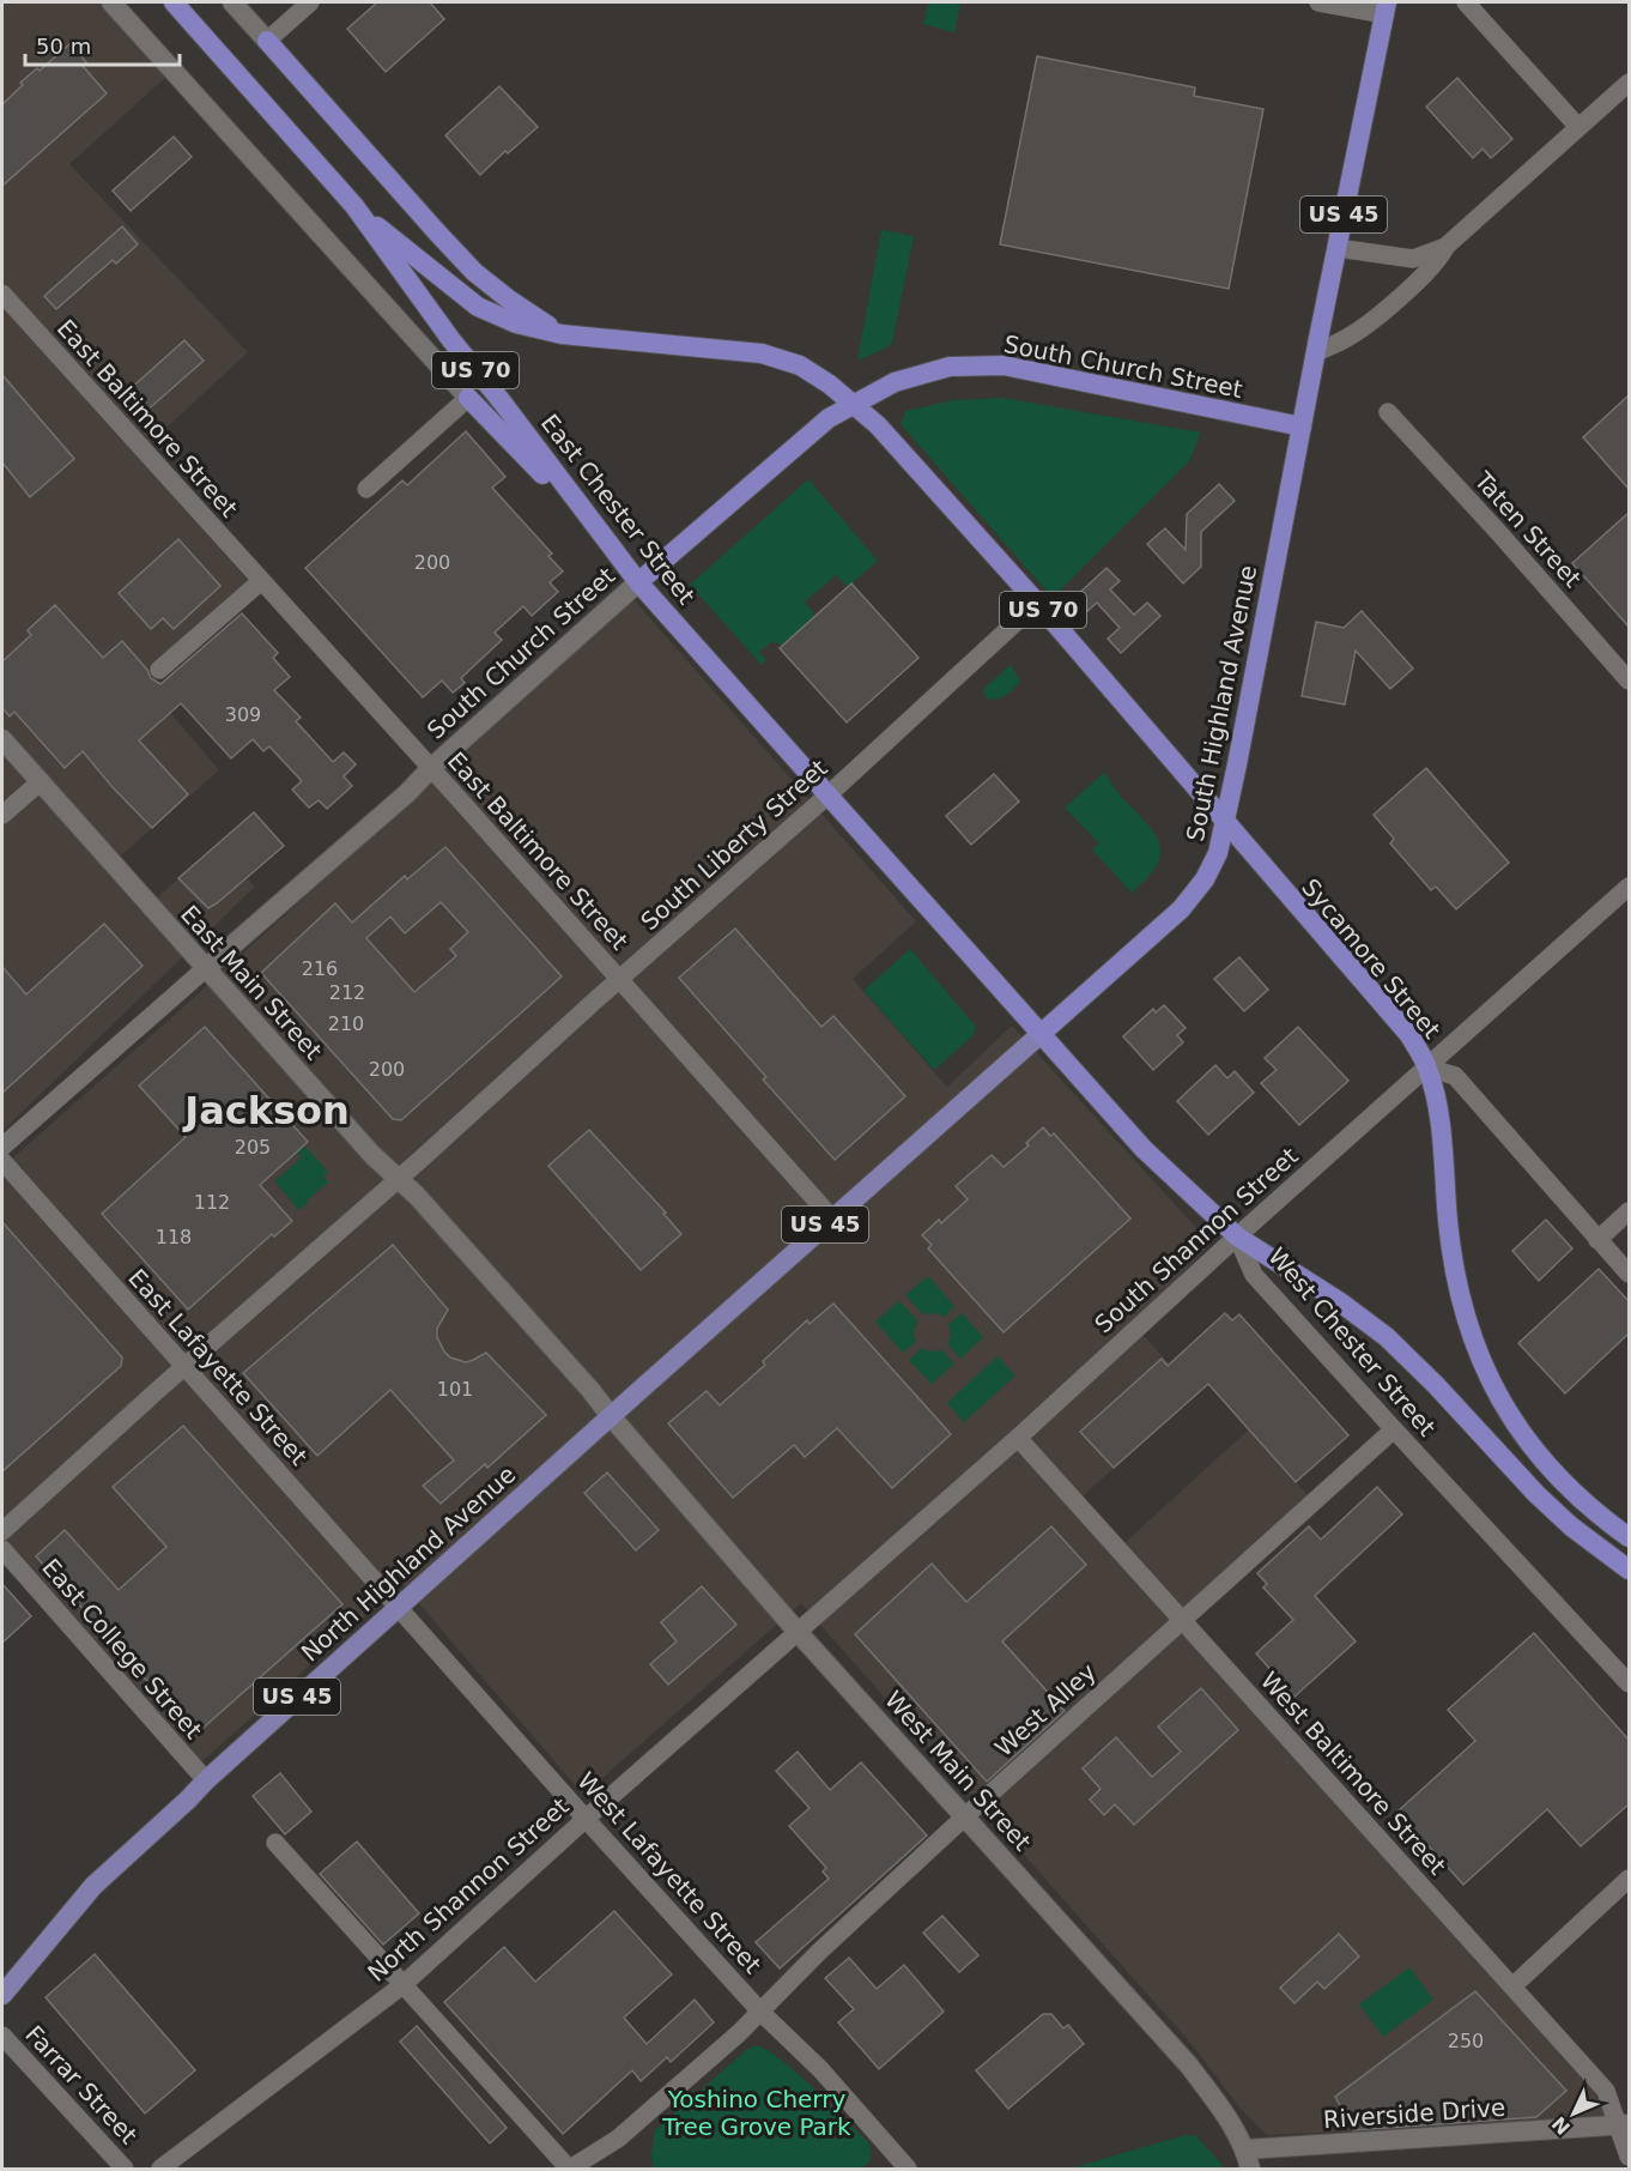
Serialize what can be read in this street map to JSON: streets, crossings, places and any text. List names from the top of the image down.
{
  "streets": {
    "highway": [
      "US 45",
      "South Church Street",
      "US 70",
      "East Chester Street",
      "South Highland Avenue",
      "Sycamore Street",
      "West Chester Street"
    ],
    "main road": [
      "East Main Street",
      "North Highland Avenue",
      "West Main Street",
      "Riverside Drive"
    ],
    "street": [
      "East Baltimore Street",
      "Taten Street",
      "South Liberty Street",
      "South Shannon Street",
      "East Lafayette Street",
      "East College Street",
      "West Alley",
      "West Baltimore Street",
      "West Lafayette Street",
      "North Shannon Street",
      "Farrar Street"
    ]
  },
  "crossings": [
    ["South Church Street", "US 70"],
    ["South Church Street", "East Baltimore Street"],
    ["South Church Street", "East Chester Street"],
    ["South Church Street", "South Highland Avenue"],
    ["South Church Street", "East Main Street"],
    ["US 70", "East Chester Street"],
    ["US 70", "South Highland Avenue"],
    ["US 70", "South Liberty Street"],
    ["US 70", "Sycamore Street"],
    ["East Baltimore Street", "South Highland Avenue"],
    ["East Baltimore Street", "South Liberty Street"],
    ["East Chester Street", "South Highland Avenue"],
    ["East Chester Street", "South Liberty Street"],
    ["East Chester Street", "West Chester Street"],
    ["South Highland Avenue", "Sycamore Street"],
    ["South Highland Avenue", "East Main Street"],
    ["South Highland Avenue", "West Chester Street"],
    ["South Highland Avenue", "North Highland Avenue"],
    ["South Highland Avenue", "West Main Street"],
    ["South Liberty Street", "East Main Street"],
    ["South Liberty Street", "East Lafayette Street"],
    ["Sycamore Street", "South Shannon Street"],
    ["East Main Street", "North Highland Avenue"],
    ["East Main Street", "West Main Street"],
    ["South Shannon Street", "West Chester Street"],
    ["South Shannon Street", "West Main Street"],
    ["South Shannon Street", "West Baltimore Street"],
    ["South Shannon Street", "North Shannon Street"],
    ["West Chester Street", "West Alley"],
    ["East Lafayette Street", "North Highland Avenue"],
    ["East Lafayette Street", "West Lafayette Street"],
    ["North Highland Avenue", "East College Street"],
    ["North Highland Avenue", "West Main Street"],
    ["North Highland Avenue", "West Lafayette Street"],
    ["West Alley", "West Main Street"],
    ["West Alley", "West Baltimore Street"],
    ["West Alley", "West Lafayette Street"],
    ["West Main Street", "North Shannon Street"],
    ["West Main Street", "Riverside Drive"],
    ["West Baltimore Street", "Riverside Drive"],
    ["West Lafayette Street", "North Shannon Street"]
  ],
  "districts": ["Jackson"],
  "parks": ["Yoshino Cherry Tree Grove Park"],
  "house_numbers": [
    "200",
    "309",
    "216",
    "212",
    "210",
    "200",
    "205",
    "112",
    "118",
    "101",
    "250"
  ],
  "scale_bar": "50 m",
  "north": "bottom left"
}
